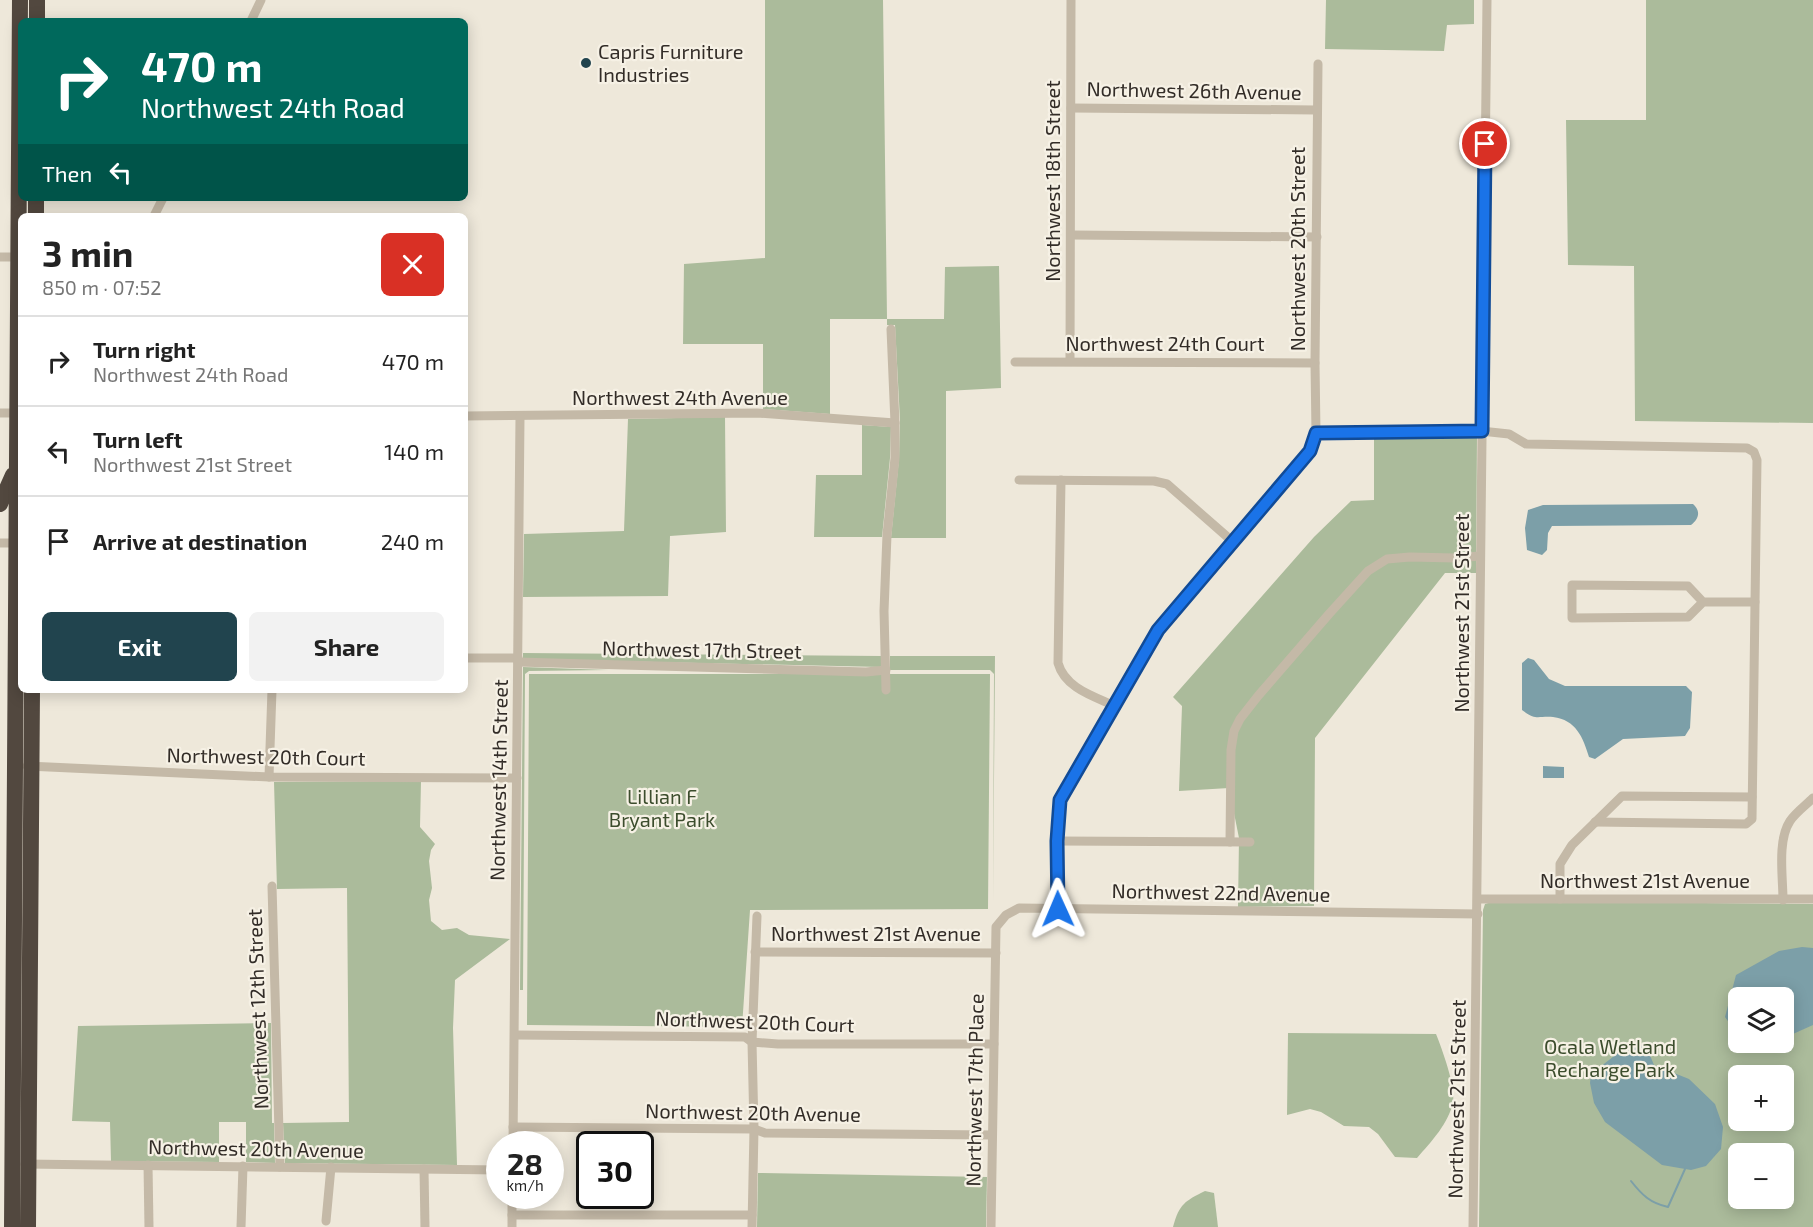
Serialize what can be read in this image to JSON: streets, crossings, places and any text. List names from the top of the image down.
{
  "streets": {
    "street": [
      "Northwest 26th Avenue",
      "Northwest 18th Street",
      "Northwest 20th Street",
      "Northwest 24th Court",
      "Northwest 24th Avenue",
      "Northwest 21st Street",
      "Northwest 17th Street",
      "Northwest 20th Court",
      "Northwest 14th Street",
      "Northwest 21st Avenue",
      "Northwest 22nd Avenue",
      "Northwest 12th Street",
      "Northwest 17th Place",
      "Northwest 20th Avenue"
    ]
  },
  "crossings": [
    ["Northwest 26th Avenue", "Northwest 18th Street"],
    ["Northwest 26th Avenue", "Northwest 20th Street"],
    ["Northwest 18th Street", "Northwest 24th Court"],
    ["Northwest 20th Street", "Northwest 24th Court"],
    ["Northwest 24th Avenue", "Northwest 14th Street"],
    ["Northwest 21st Street", "Northwest 21st Avenue"],
    ["Northwest 21st Street", "Northwest 22nd Avenue"],
    ["Northwest 17th Street", "Northwest 14th Street"],
    ["Northwest 20th Court", "Northwest 14th Street"],
    ["Northwest 20th Court", "Northwest 17th Place"],
    ["Northwest 14th Street", "Northwest 20th Avenue"],
    ["Northwest 21st Avenue", "Northwest 22nd Avenue"],
    ["Northwest 21st Avenue", "Northwest 17th Place"],
    ["Northwest 22nd Avenue", "Northwest 17th Place"],
    ["Northwest 12th Street", "Northwest 20th Avenue"],
    ["Northwest 17th Place", "Northwest 20th Avenue"]
  ],
  "parks": ["Lillian F Bryant Park", "Ocala Wetland Recharge Park"],
  "places": ["Capris Furniture Industries"],
  "page": {
    "turn": ["470 m", "Northwest 24th Road"],
    "then": "Then",
    "heading": ["3 min", "850 m · 07:52"],
    "list": [
      {
        "name": "Turn right",
        "note": "Northwest 24th Road",
        "value": "470 m"
      },
      {
        "name": "Turn left",
        "note": "Northwest 21st Street",
        "value": "140 m"
      },
      {
        "name": "Arrive at destination",
        "value": "240 m"
      }
    ],
    "buttons": ["Exit", "Share"],
    "map_buttons": ["+", "−"],
    "speed": "28 km/h",
    "limit": "30"
  }
}
